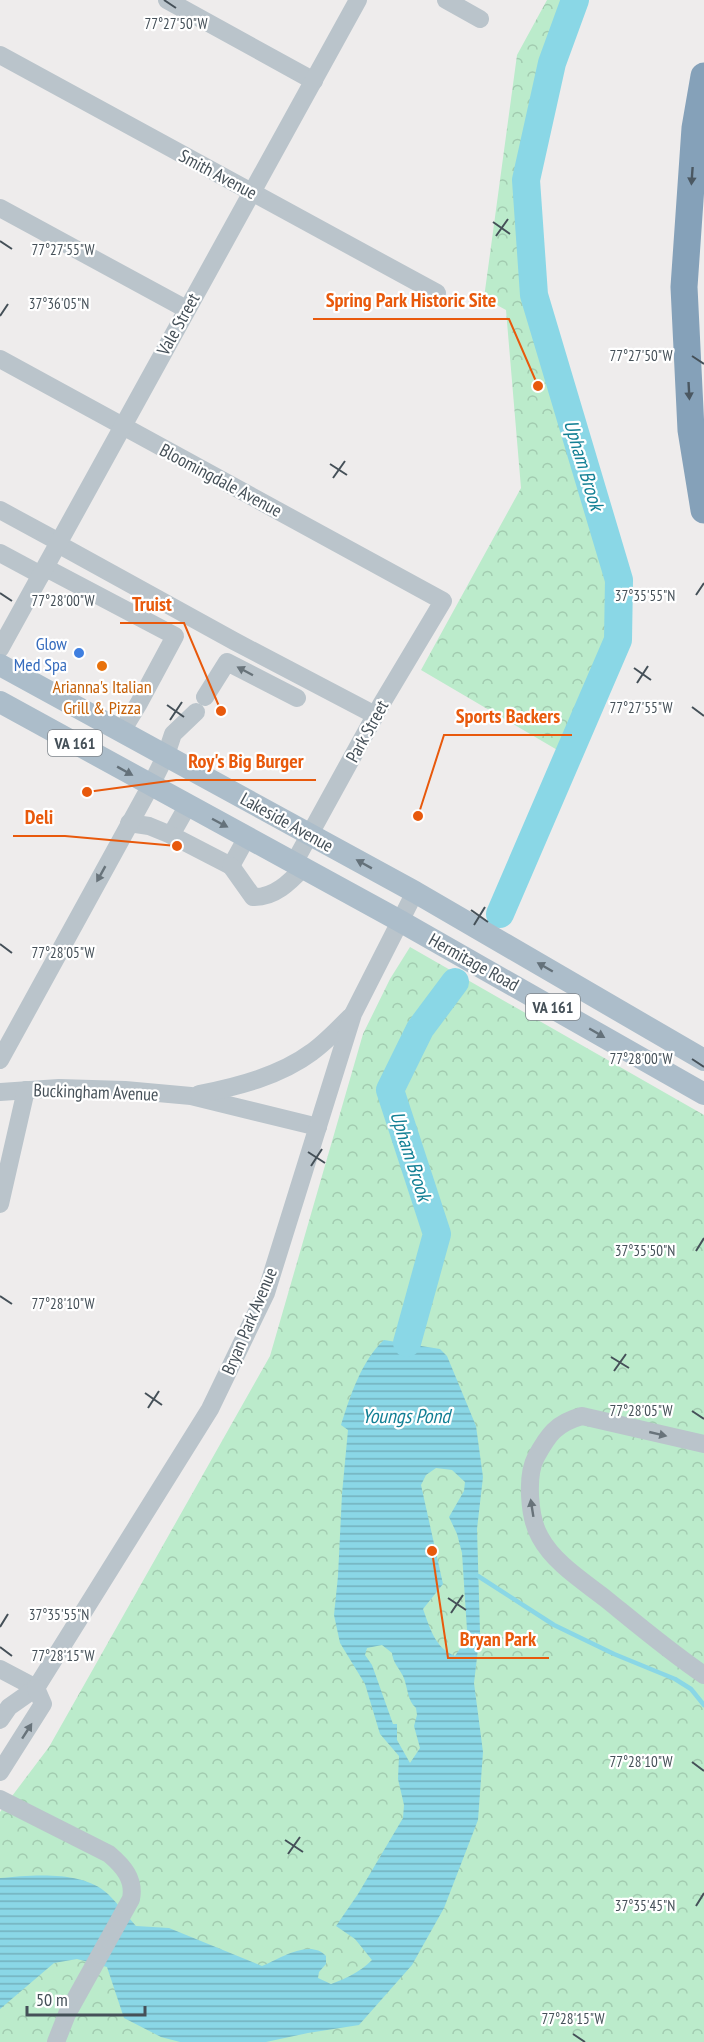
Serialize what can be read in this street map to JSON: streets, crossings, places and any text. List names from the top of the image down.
{
  "streets": {
    "main road": ["VA 161", "Lakeside Avenue", "Hermitage Road"],
    "street": [
      "Smith Avenue",
      "Vale Street",
      "Bloomingdale Avenue",
      "Park Street",
      "Buckingham Avenue",
      "Bryan Park Avenue"
    ]
  },
  "crossings": [
    ["Smith Avenue", "Vale Street"],
    ["Vale Street", "Bloomingdale Avenue"],
    ["Bloomingdale Avenue", "Park Street"],
    ["Park Street", "Lakeside Avenue"],
    ["Lakeside Avenue", "Hermitage Road"],
    ["Lakeside Avenue", "Bryan Park Avenue"],
    ["Hermitage Road", "Bryan Park Avenue"],
    ["Buckingham Avenue", "Bryan Park Avenue"]
  ],
  "water": ["Upham Brook", "Youngs Pond"],
  "places": [
    "Spring Park Historic Site",
    "Glow Med Spa",
    "Arianna's Italian Grill & Pizza",
    "Truist",
    "Roy's Big Burger",
    "Sports Backers",
    "Deli",
    "Bryan Park"
  ],
  "scale_bar": "50 m",
  "coordinates": [
    "77°27'50\"W",
    "77°27'55\"W",
    "37°36'05\"N",
    "37°35'55\"N",
    "77°28'00\"W",
    "77°28'05\"W",
    "37°35'50\"N",
    "77°28'10\"W",
    "77°28'15\"W",
    "37°35'45\"N"
  ]
}
